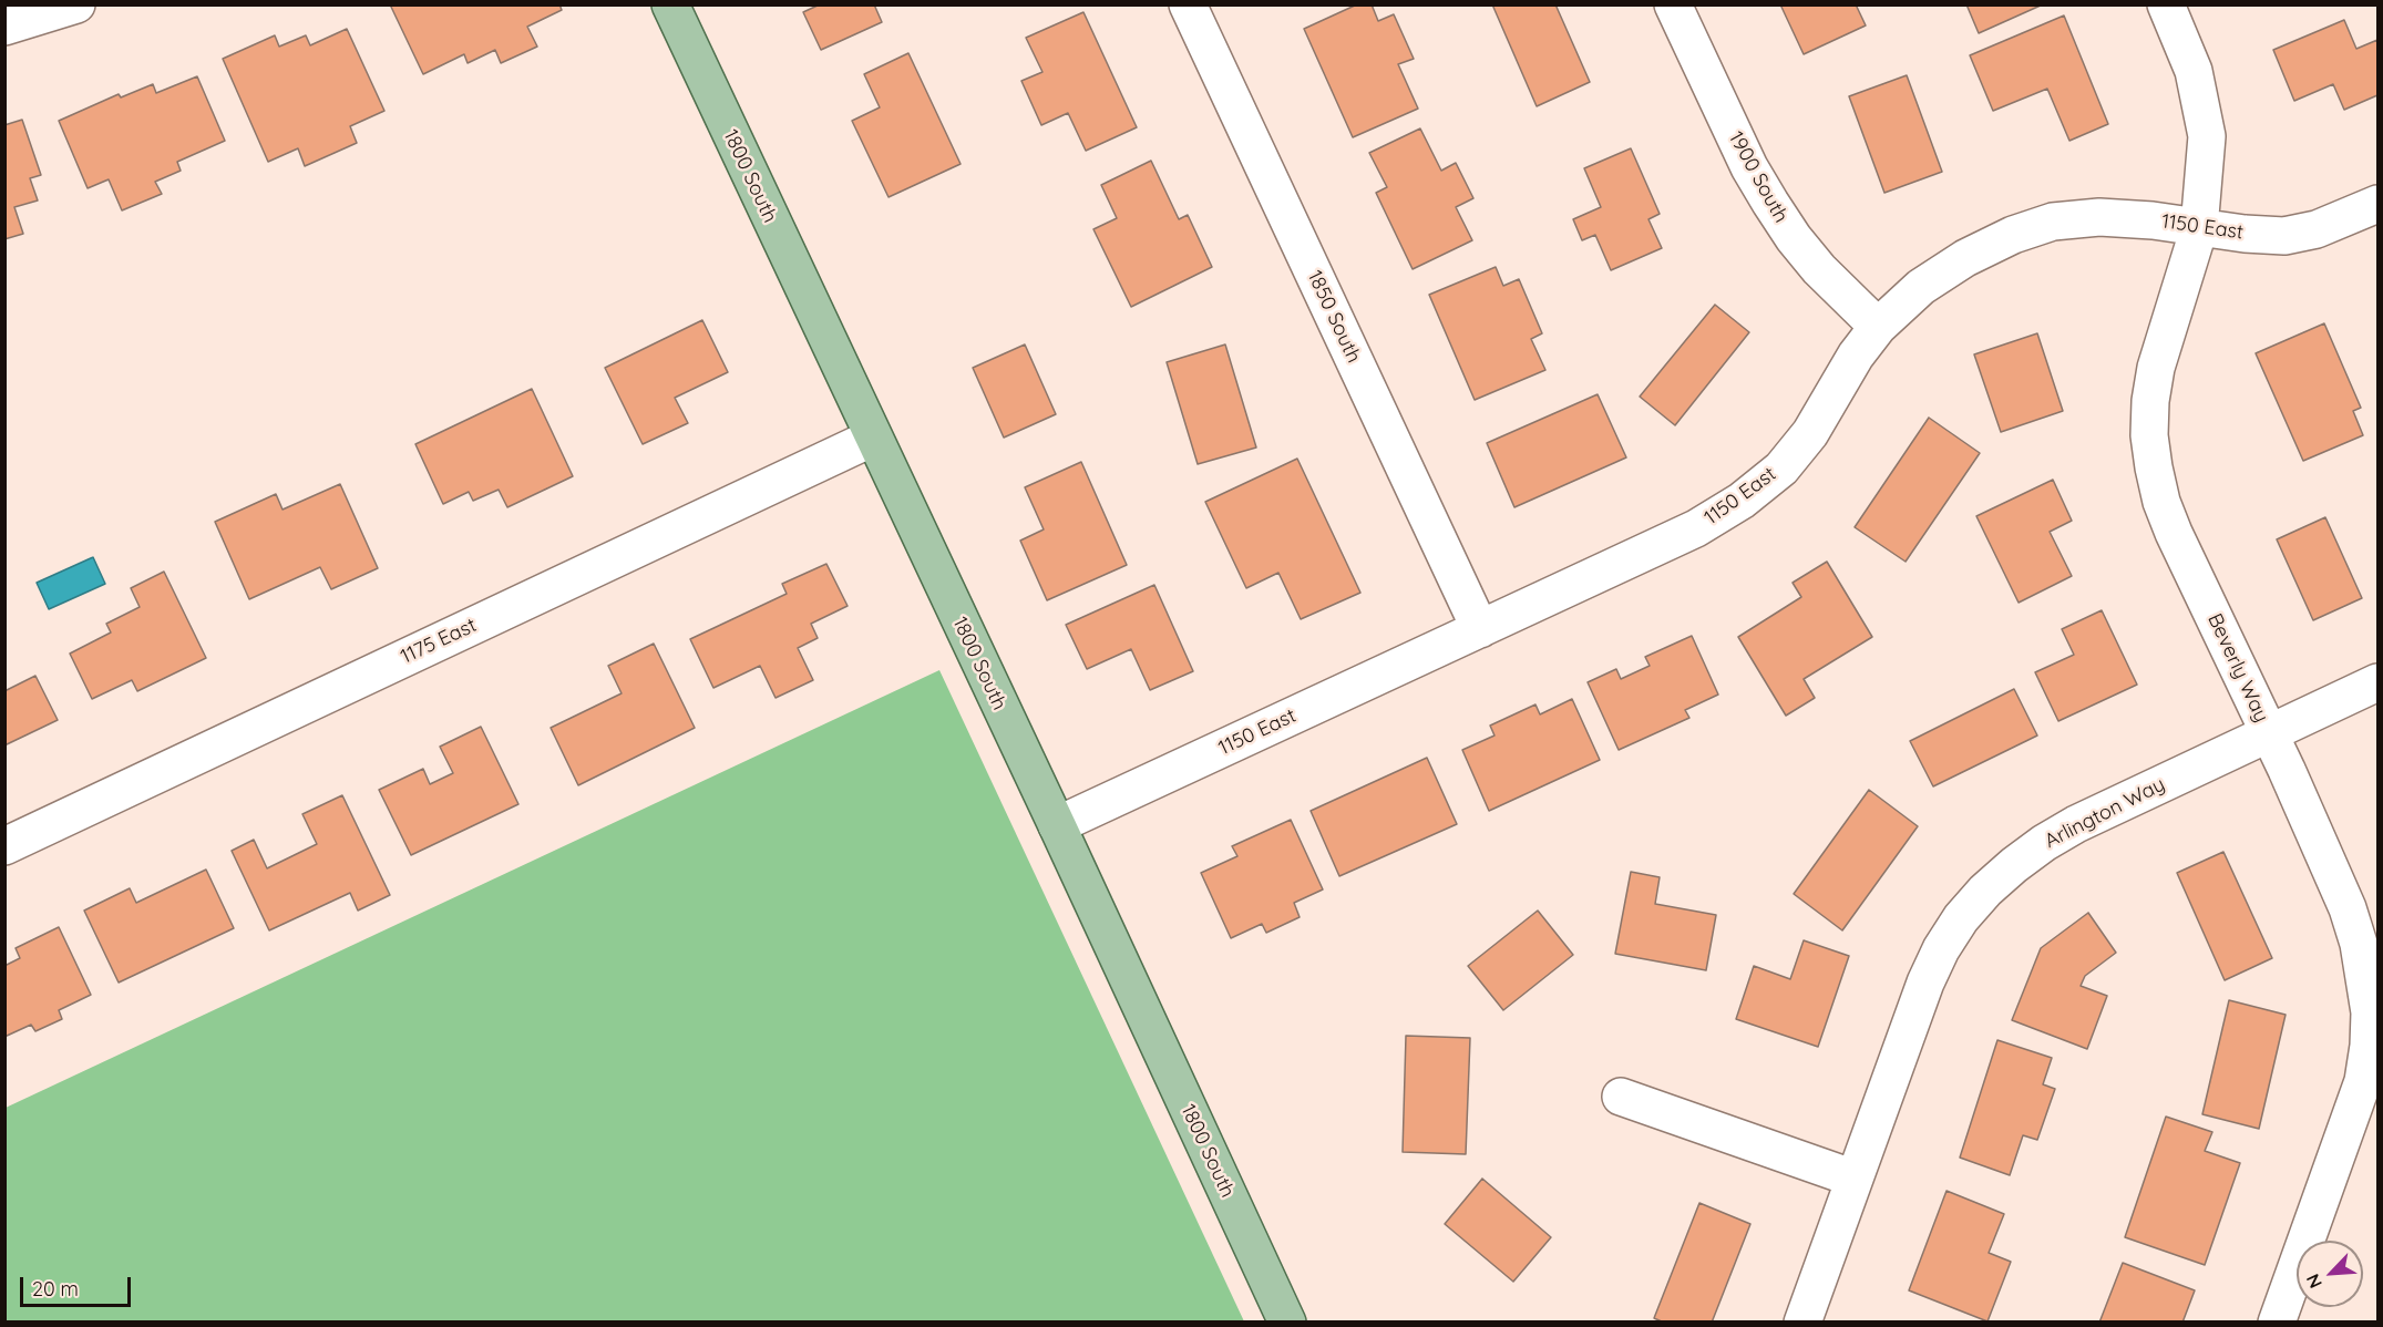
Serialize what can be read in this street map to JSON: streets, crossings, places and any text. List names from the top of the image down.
{
  "streets": {
    "main road": ["1800 South"],
    "street": [
      "1900 South",
      "1150 East",
      "1850 South",
      "1175 East",
      "Beverly Way",
      "Arlington Way"
    ]
  },
  "crossings": [
    ["1800 South", "1150 East"],
    ["1800 South", "1175 East"],
    ["1900 South", "1150 East"],
    ["1150 East", "1850 South"],
    ["1150 East", "Beverly Way"],
    ["Beverly Way", "Arlington Way"]
  ],
  "scale_bar": "20 m",
  "north": "bottom left"
}
